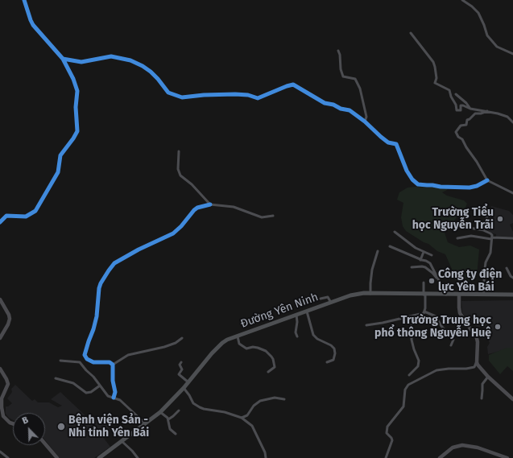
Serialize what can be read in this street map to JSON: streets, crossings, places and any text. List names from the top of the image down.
{
  "streets": {
    "main road": ["Đường Yên Ninh"]
  },
  "places": [
    "Trường Tiểu học Nguyễn Trãi",
    "Công ty điện lực Yên Bái",
    "Trường Trung học phổ thông Nguyễn Huệ",
    "Bệnh viện Sản - Nhi tỉnh Yên Bái"
  ],
  "north": "top left"
}
